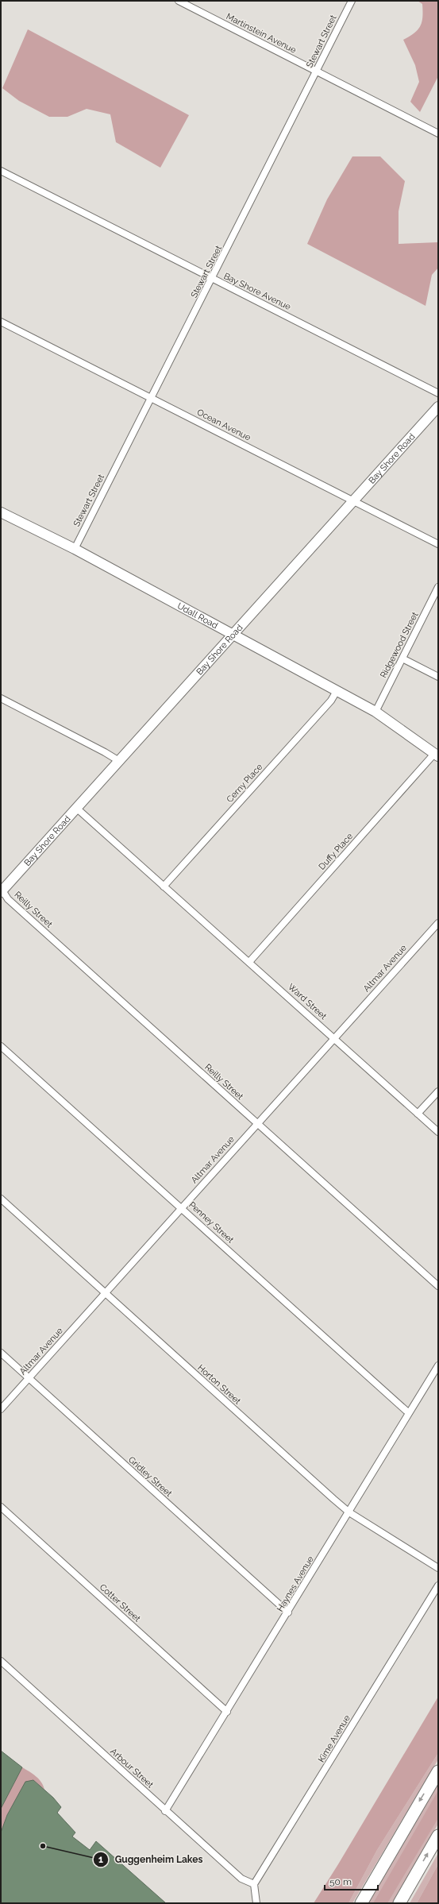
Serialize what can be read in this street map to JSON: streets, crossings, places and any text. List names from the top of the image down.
{
  "streets": {
    "main road": ["Bay Shore Road", "Udall Road"],
    "street": [
      "Martinstein Avenue",
      "Stewart Street",
      "Bay Shore Avenue",
      "Ocean Avenue",
      "Ridgewood Street",
      "Cerny Place",
      "Duffy Place",
      "Reilly Street",
      "Altmar Avenue",
      "Ward Street",
      "Penney Street",
      "Horton Street",
      "Gridley Street",
      "Haynes Avenue",
      "Cotter Street",
      "Kime Avenue",
      "Arbour Street"
    ]
  },
  "crossings": [
    ["Martinstein Avenue", "Stewart Street"],
    ["Stewart Street", "Bay Shore Avenue"],
    ["Stewart Street", "Ocean Avenue"],
    ["Stewart Street", "Udall Road"],
    ["Ocean Avenue", "Bay Shore Road"],
    ["Bay Shore Road", "Udall Road"],
    ["Bay Shore Road", "Reilly Street"],
    ["Bay Shore Road", "Ward Street"],
    ["Udall Road", "Ridgewood Street"],
    ["Udall Road", "Cerny Place"],
    ["Udall Road", "Duffy Place"],
    ["Cerny Place", "Ward Street"],
    ["Duffy Place", "Ward Street"],
    ["Reilly Street", "Altmar Avenue"],
    ["Altmar Avenue", "Ward Street"],
    ["Altmar Avenue", "Penney Street"],
    ["Altmar Avenue", "Horton Street"],
    ["Altmar Avenue", "Gridley Street"],
    ["Penney Street", "Haynes Avenue"],
    ["Horton Street", "Haynes Avenue"],
    ["Gridley Street", "Haynes Avenue"],
    ["Haynes Avenue", "Cotter Street"],
    ["Haynes Avenue", "Arbour Street"],
    ["Kime Avenue", "Arbour Street"]
  ],
  "places": ["Guggenheim Lakes"],
  "scale_bar": "50 m"
}
